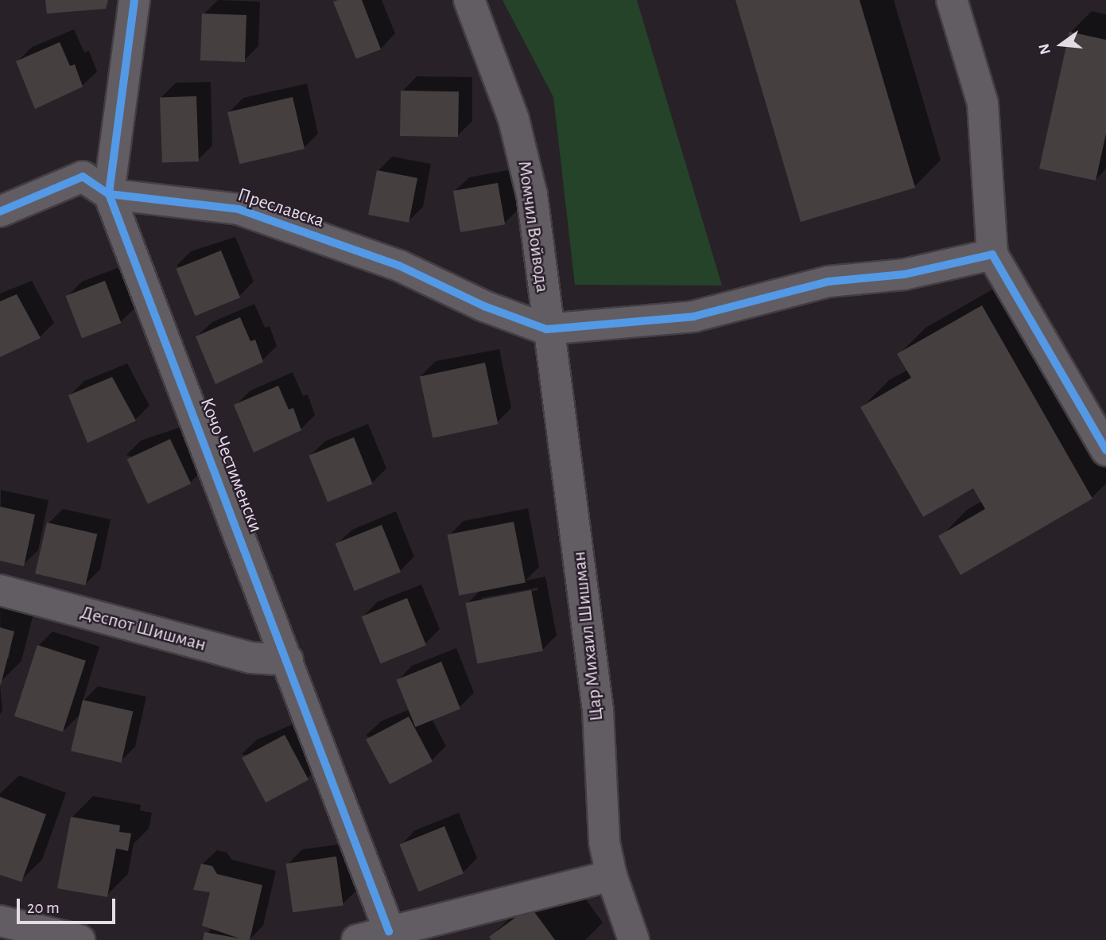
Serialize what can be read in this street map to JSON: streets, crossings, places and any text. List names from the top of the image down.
{
  "streets": {
    "street": [
      "Преславска",
      "Момчил Войвода",
      "Кочо Честименски",
      "Деспот Шишман",
      "Цар Михаил Шишман"
    ]
  },
  "crossings": [
    ["Преславска", "Момчил Войвода"],
    ["Преславска", "Кочо Честименски"],
    ["Преславска", "Цар Михаил Шишман"],
    ["Момчил Войвода", "Цар Михаил Шишман"],
    ["Кочо Честименски", "Деспот Шишман"]
  ],
  "scale_bar": "20 m",
  "north": "left"
}
